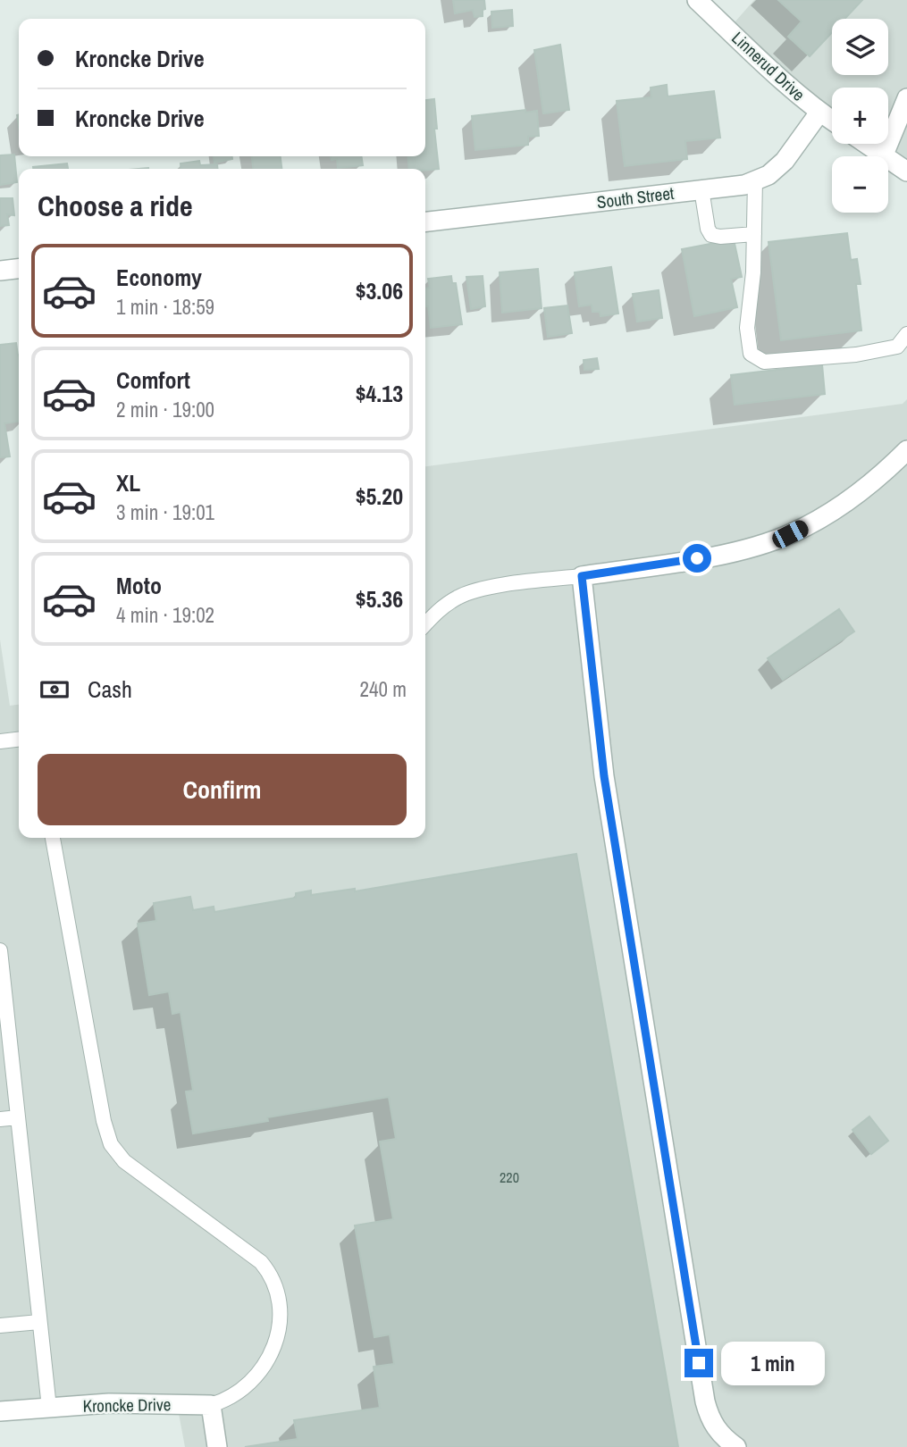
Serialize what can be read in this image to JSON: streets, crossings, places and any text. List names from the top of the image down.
{
  "streets": {
    "street": ["Linnerud Drive", "South Street", "Kroncke Drive"]
  },
  "crossings": [
    ["Linnerud Drive", "South Street"]
  ],
  "house_numbers": ["220"],
  "page": {
    "map_buttons": ["+", "−"],
    "banner": ["Kroncke Drive", "Kroncke Drive"],
    "heading": "Choose a ride",
    "list": [
      {
        "name": "Economy",
        "note": "1 min · 18:59",
        "value": "$3.06"
      },
      {
        "name": "Comfort",
        "note": "2 min · 19:00",
        "value": "$4.13"
      },
      {
        "name": "XL",
        "note": "3 min · 19:01",
        "value": "$5.20"
      },
      {
        "name": "Moto",
        "note": "4 min · 19:02",
        "value": "$5.36"
      }
    ],
    "pay": ["Cash", "240 m"],
    "buttons": "Confirm",
    "bubble": "1 min"
  }
}
